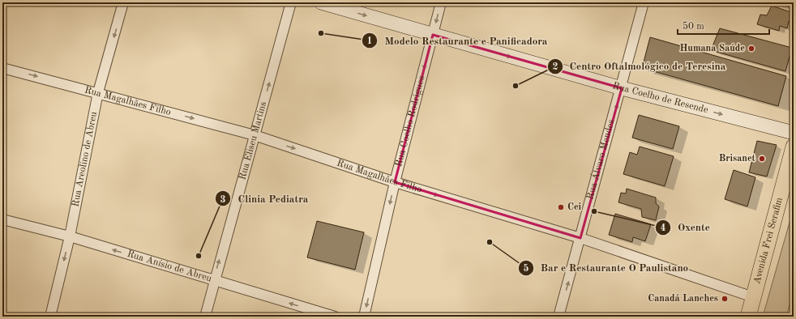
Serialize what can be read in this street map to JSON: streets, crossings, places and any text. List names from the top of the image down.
{
  "streets": {
    "main road": ["Rua Coelho de Resende", "Avenida Frei Serafim"],
    "street": [
      "Rua Magalhães Filho",
      "Rua Coelho Rodrigues",
      "Rua Eliseu Martins",
      "Rua Areolino de Abreu",
      "Rua Álvaro Mendes",
      "Rua Anísio de Abreu"
    ]
  },
  "crossings": [
    ["Rua Coelho de Resende", "Rua Coelho Rodrigues"],
    ["Rua Coelho de Resende", "Rua Álvaro Mendes"],
    ["Rua Magalhães Filho", "Rua Coelho Rodrigues"],
    ["Rua Magalhães Filho", "Rua Eliseu Martins"],
    ["Rua Magalhães Filho", "Rua Areolino de Abreu"],
    ["Rua Magalhães Filho", "Rua Álvaro Mendes"],
    ["Rua Magalhães Filho", "Avenida Frei Serafim"],
    ["Rua Eliseu Martins", "Rua Anísio de Abreu"],
    ["Rua Areolino de Abreu", "Rua Anísio de Abreu"]
  ],
  "one_way": [
    "Rua Coelho de Resende",
    "Rua Magalhães Filho",
    "Rua Coelho Rodrigues",
    "Rua Eliseu Martins",
    "Rua Areolino de Abreu",
    "Rua Álvaro Mendes",
    "Rua Anísio de Abreu"
  ],
  "places": [
    "Modelo Restaurante e Panificadora",
    "Humana Saúde",
    "Centro Oftalmológico de Teresina",
    "Brisanet",
    "Cei",
    "Oxente",
    "Bar e Restaurante O Paulistano",
    "Clinia Pediatra",
    "Canadá Lanches"
  ],
  "scale_bar": "50 m"
}
